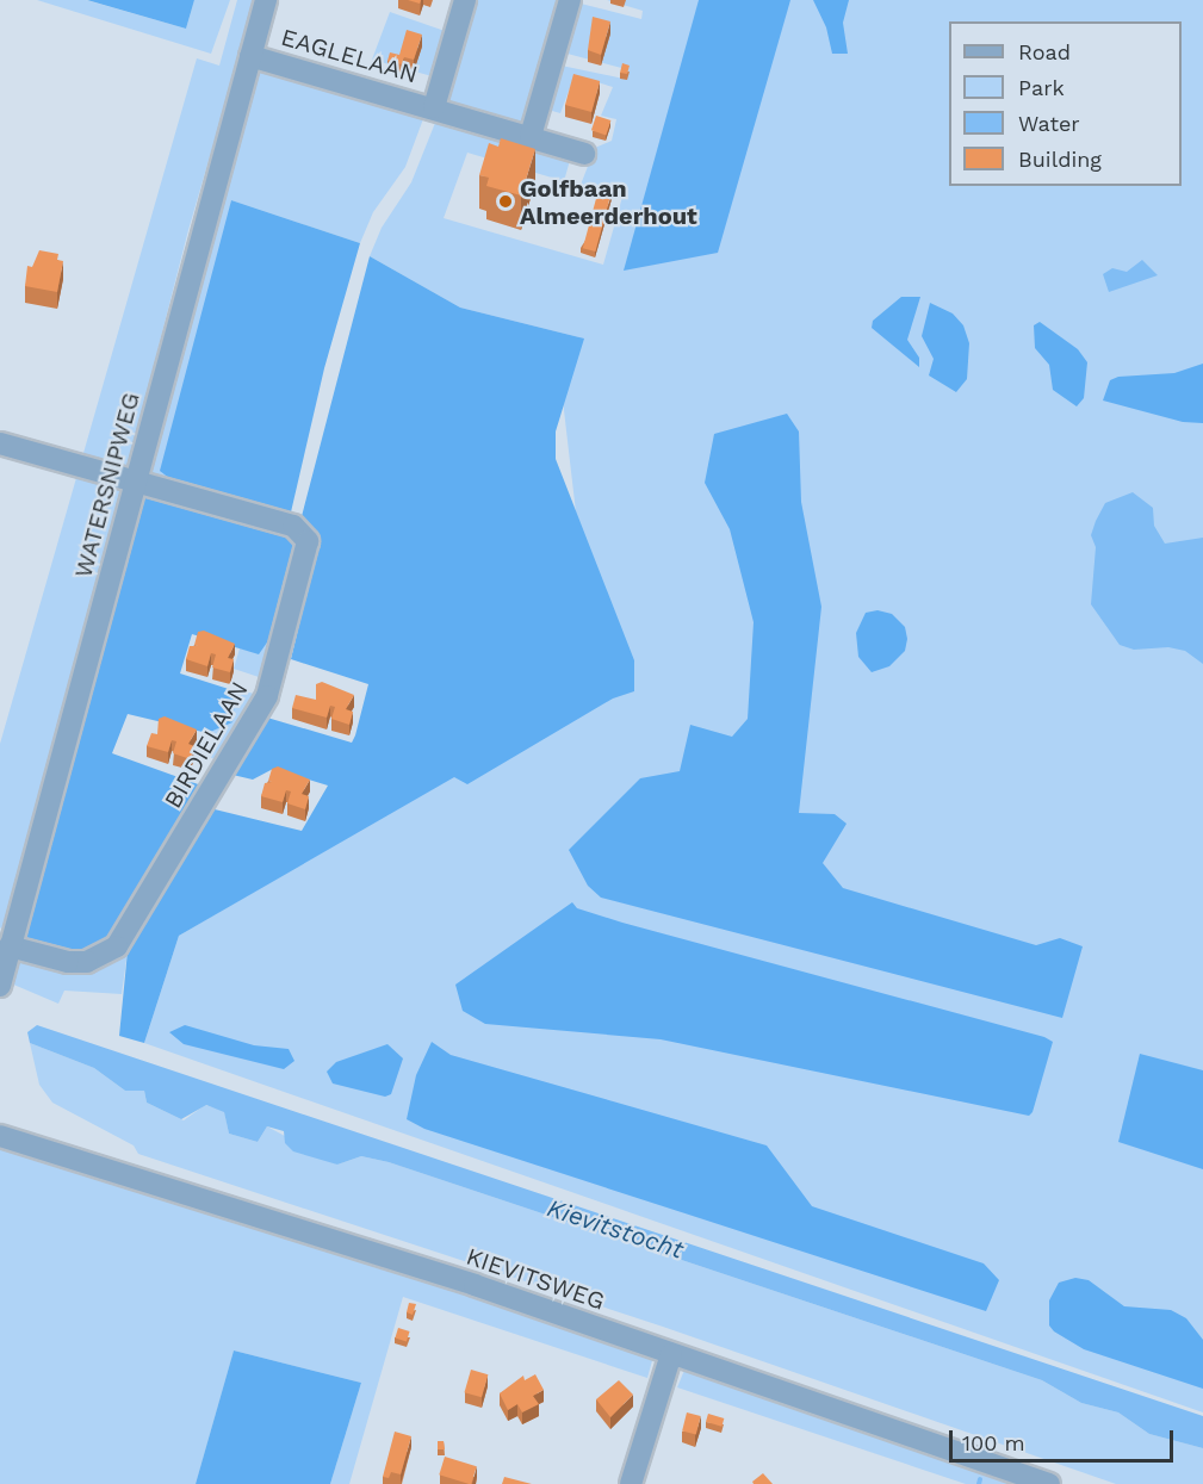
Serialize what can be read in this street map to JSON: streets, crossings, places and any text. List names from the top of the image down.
{
  "streets": {
    "street": [
      "EAGLELAAN",
      "WATERSNIPWEG",
      "BIRDIELAAN",
      "KIEVITSWEG"
    ]
  },
  "crossings": [
    ["EAGLELAAN", "WATERSNIPWEG"],
    ["WATERSNIPWEG", "BIRDIELAAN"]
  ],
  "water": ["Kievitstocht"],
  "places": ["Golfbaan Almeerderhout"],
  "legend": [
    "Road",
    "Park",
    "Water",
    "Building"
  ],
  "scale_bar": "100 m"
}
